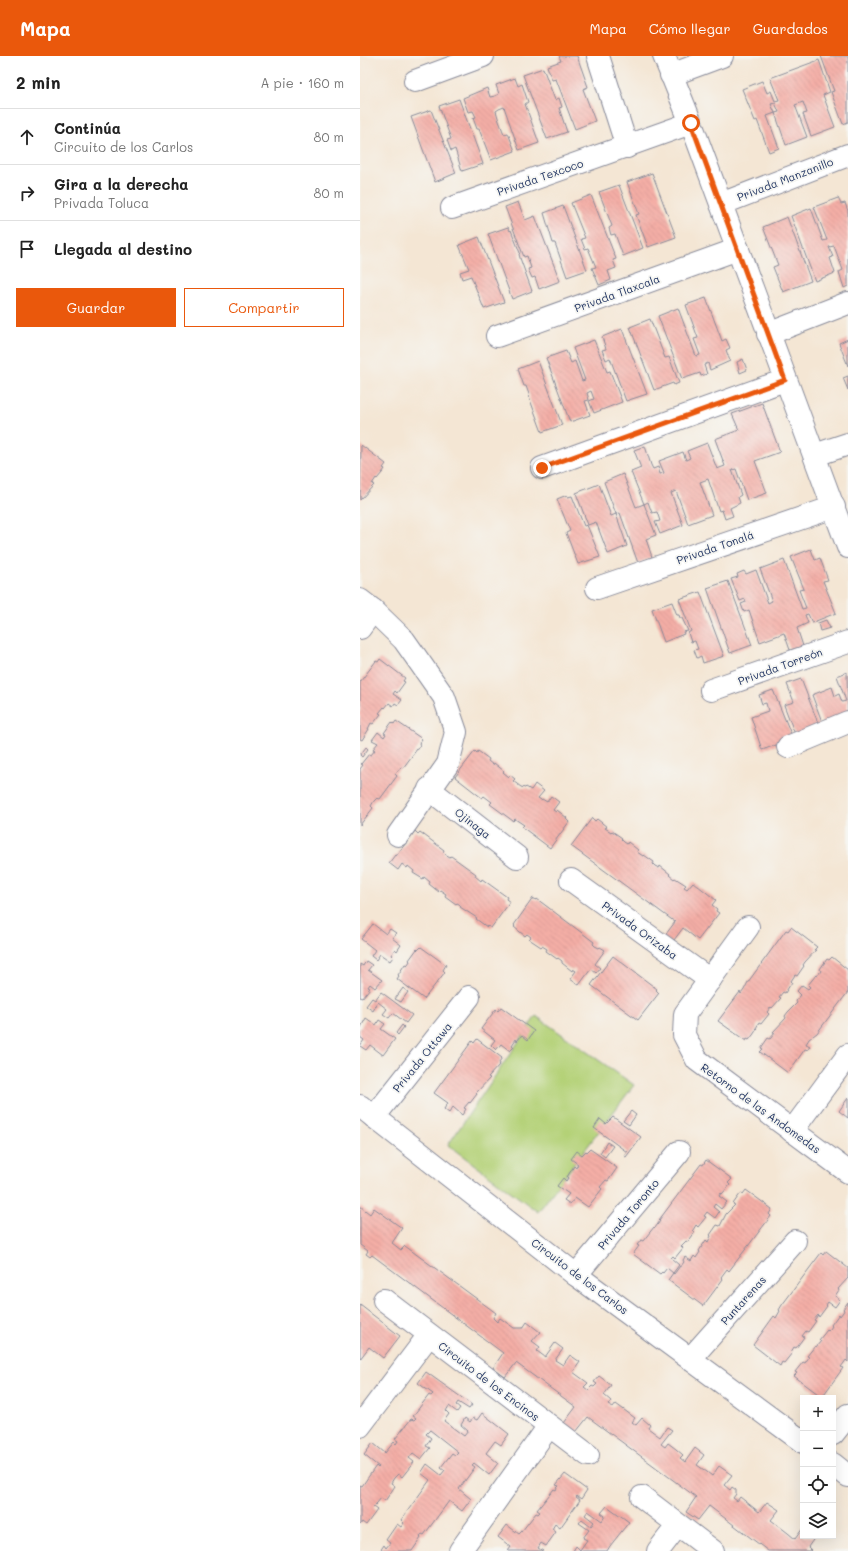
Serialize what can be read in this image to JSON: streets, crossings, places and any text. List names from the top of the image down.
{
  "streets": {
    "street": [
      "Privada Texcoco",
      "Privada Manzanillo",
      "Privada Tlaxcala",
      "Privada Tonalá",
      "Privada Torreón",
      "Ojinaga",
      "Privada Orizaba",
      "Privada Ottawa",
      "Retorno de las Andomedas",
      "Privada Toronto",
      "Circuito de los Carlos",
      "Puntarenas",
      "Circuito de los Encinos"
    ]
  },
  "crossings": [
    ["Privada Orizaba", "Retorno de las Andomedas"],
    ["Privada Ottawa", "Circuito de los Carlos"],
    ["Privada Toronto", "Circuito de los Carlos"],
    ["Circuito de los Carlos", "Puntarenas"]
  ],
  "page": {
    "header": "Mapa",
    "nav": ["Mapa", "Cómo llegar", "Guardados"],
    "heading": ["2 min", "A pie · 160 m"],
    "list": [
      ["Continúa", "Circuito de los Carlos", "80 m"],
      ["Gira a la derecha", "Privada Toluca", "80 m"],
      "Llegada al destino"
    ],
    "buttons": ["Guardar", "Compartir"],
    "map_buttons": ["+", "−"]
  }
}
